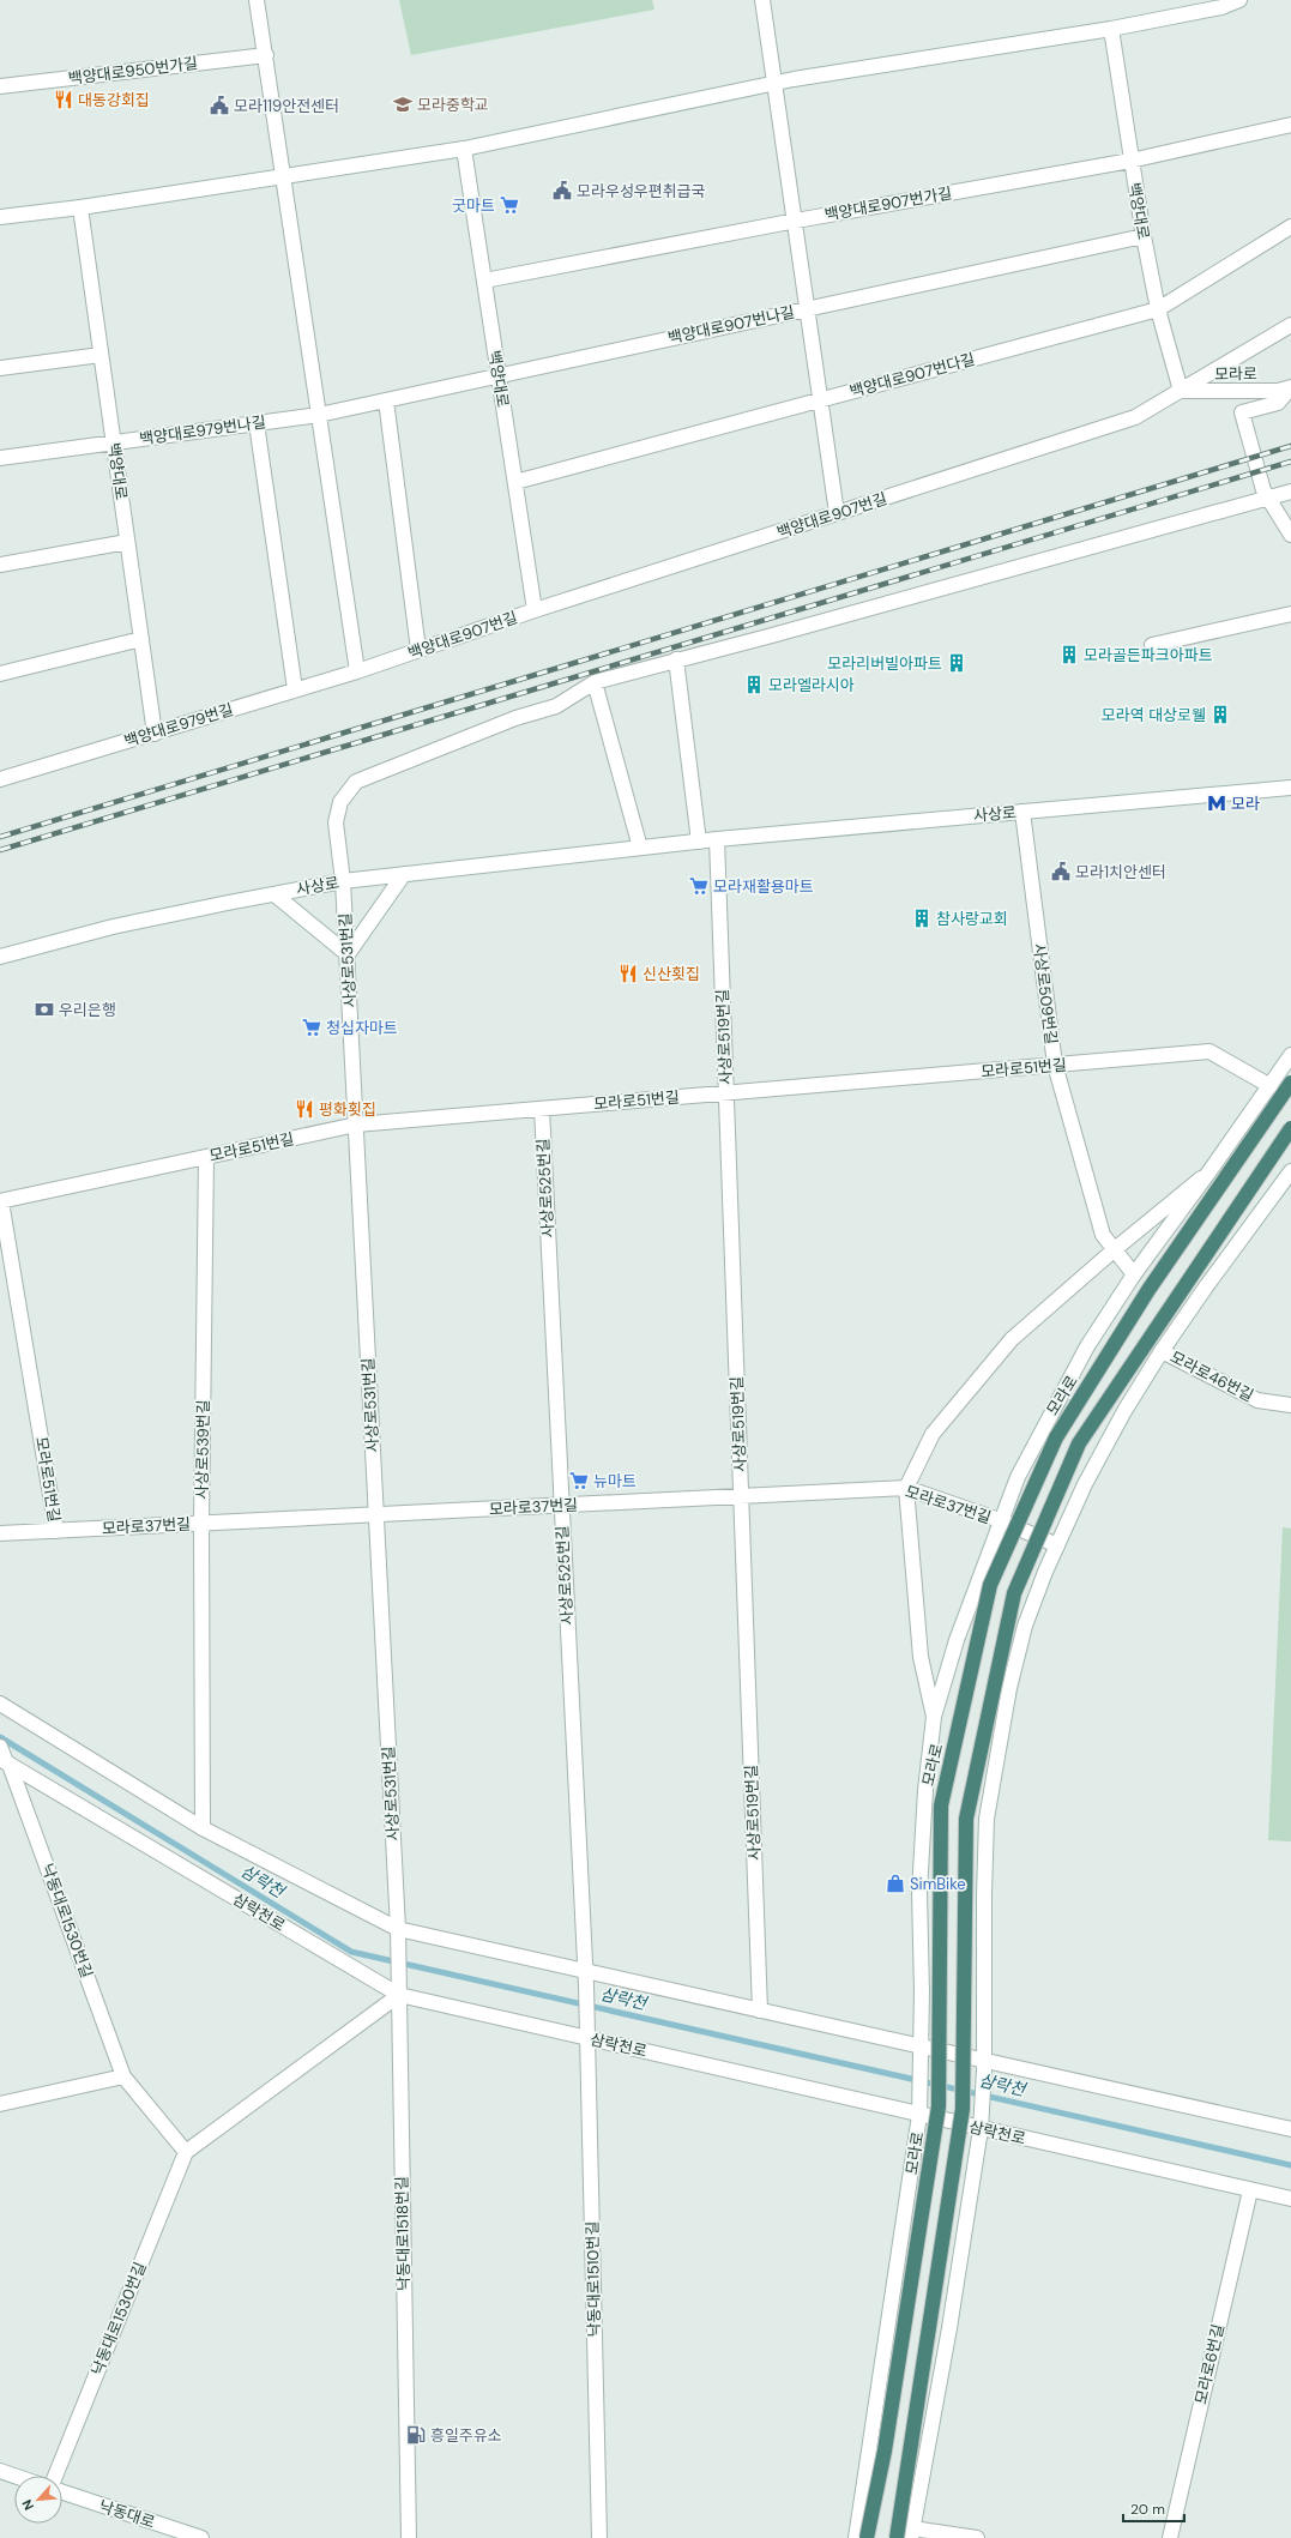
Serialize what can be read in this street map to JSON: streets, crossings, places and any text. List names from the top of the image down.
{
  "streets": {
    "highway": ["모라로"],
    "street": [
      "백양대로950번가길",
      "백양대로907번가길",
      "백양대로",
      "백양대로907번나길",
      "백양대로907번다길",
      "백양대로979번나길",
      "백양대로907번길",
      "백양대로979번길",
      "사상로",
      "사상로531번길",
      "사상로509번길",
      "사상로519번길",
      "모라로51번길",
      "사상로525번길",
      "모라로46번길",
      "사상로539번길",
      "모라로37번길",
      "삼락천로",
      "낙동대로1530번길",
      "낙동대로1518번길",
      "낙동대로1510번길",
      "모라로6번길",
      "낙동대로"
    ]
  },
  "crossings": [
    ["백양대로907번가길", "백양대로"],
    ["백양대로", "백양대로907번나길"],
    ["백양대로", "모라로"],
    ["백양대로", "백양대로907번다길"],
    ["백양대로", "백양대로979번나길"],
    ["백양대로", "백양대로907번길"],
    ["백양대로", "백양대로979번길"],
    ["백양대로907번나길", "백양대로979번나길"],
    ["모라로", "백양대로907번길"],
    ["모라로", "사상로509번길"],
    ["모라로", "모라로51번길"],
    ["모라로", "모라로37번길"],
    ["모라로", "삼락천로"],
    ["백양대로907번길", "백양대로979번길"],
    ["사상로", "사상로531번길"],
    ["사상로", "사상로509번길"],
    ["사상로", "사상로519번길"],
    ["사상로531번길", "모라로51번길"],
    ["사상로531번길", "모라로37번길"],
    ["사상로531번길", "낙동대로1518번길"],
    ["사상로509번길", "모라로51번길"],
    ["사상로519번길", "모라로51번길"],
    ["사상로519번길", "모라로37번길"],
    ["모라로51번길", "사상로525번길"],
    ["모라로51번길", "사상로539번길"],
    ["모라로51번길", "모라로37번길"],
    ["사상로525번길", "모라로37번길"],
    ["사상로525번길", "낙동대로1510번길"],
    ["사상로539번길", "모라로37번길"],
    ["삼락천로", "낙동대로1530번길"],
    ["삼락천로", "낙동대로1518번길"],
    ["삼락천로", "낙동대로1510번길"],
    ["삼락천로", "모라로6번길"]
  ],
  "water": ["삼락천"],
  "places": {
    "restaurant": ["대동강회집", "신산횟집", "평화횟집"],
    "school or university": ["모라중학교"],
    "public building": ["모라119안전센터", "모라우성우편취급국", "모라1치안센터"],
    "supermarket": [
      "굿마트",
      "모라재활용마트",
      "청십자마트",
      "뉴마트"
    ],
    "building": [
      "모라골든파크아파트",
      "모라리버빌아파트",
      "모라엘라시아",
      "모라역 대상로웰",
      "참사랑교회"
    ],
    "metro station": ["모라"],
    "bank": ["우리은행"],
    "shop": ["SimBike"],
    "fuel station": ["흥일주유소"]
  },
  "scale_bar": "20 m",
  "north": "bottom left"
}
